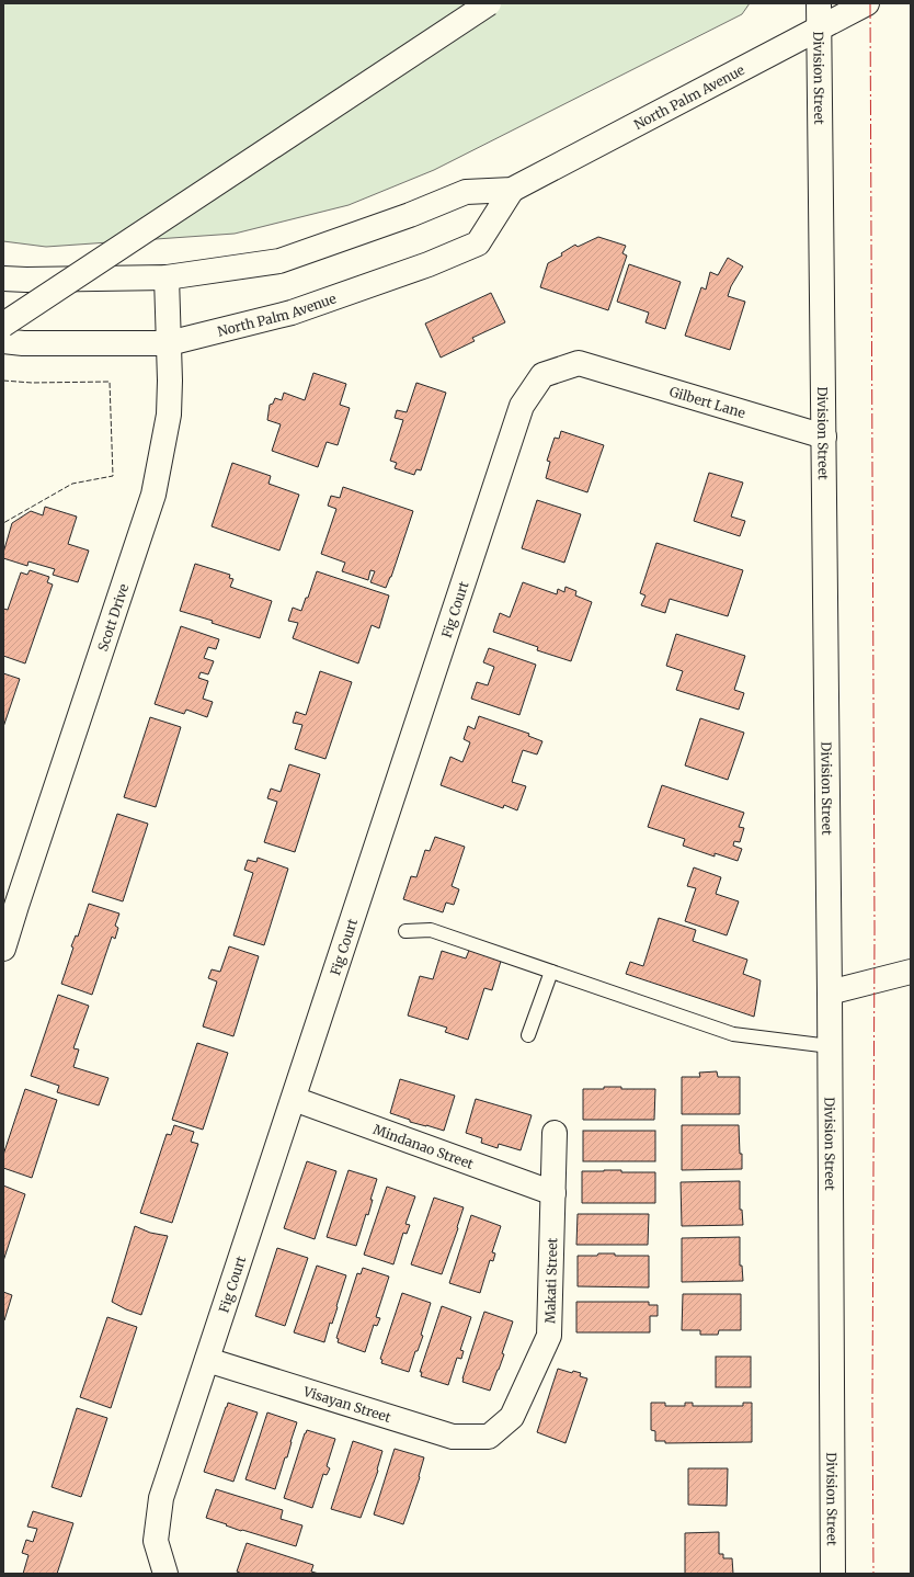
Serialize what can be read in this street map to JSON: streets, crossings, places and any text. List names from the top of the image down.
{
  "streets": {
    "main road": [
      "Division Street",
      "North Palm Avenue",
      "Gilbert Lane",
      "Fig Court",
      "Scott Drive",
      "Mindanao Street",
      "Makati Street",
      "Visayan Street"
    ]
  },
  "crossings": [
    ["Division Street", "North Palm Avenue"],
    ["Division Street", "Gilbert Lane"],
    ["North Palm Avenue", "Scott Drive"],
    ["Gilbert Lane", "Fig Court"],
    ["Fig Court", "Mindanao Street"],
    ["Fig Court", "Visayan Street"],
    ["Mindanao Street", "Makati Street"],
    ["Makati Street", "Visayan Street"]
  ]
}
